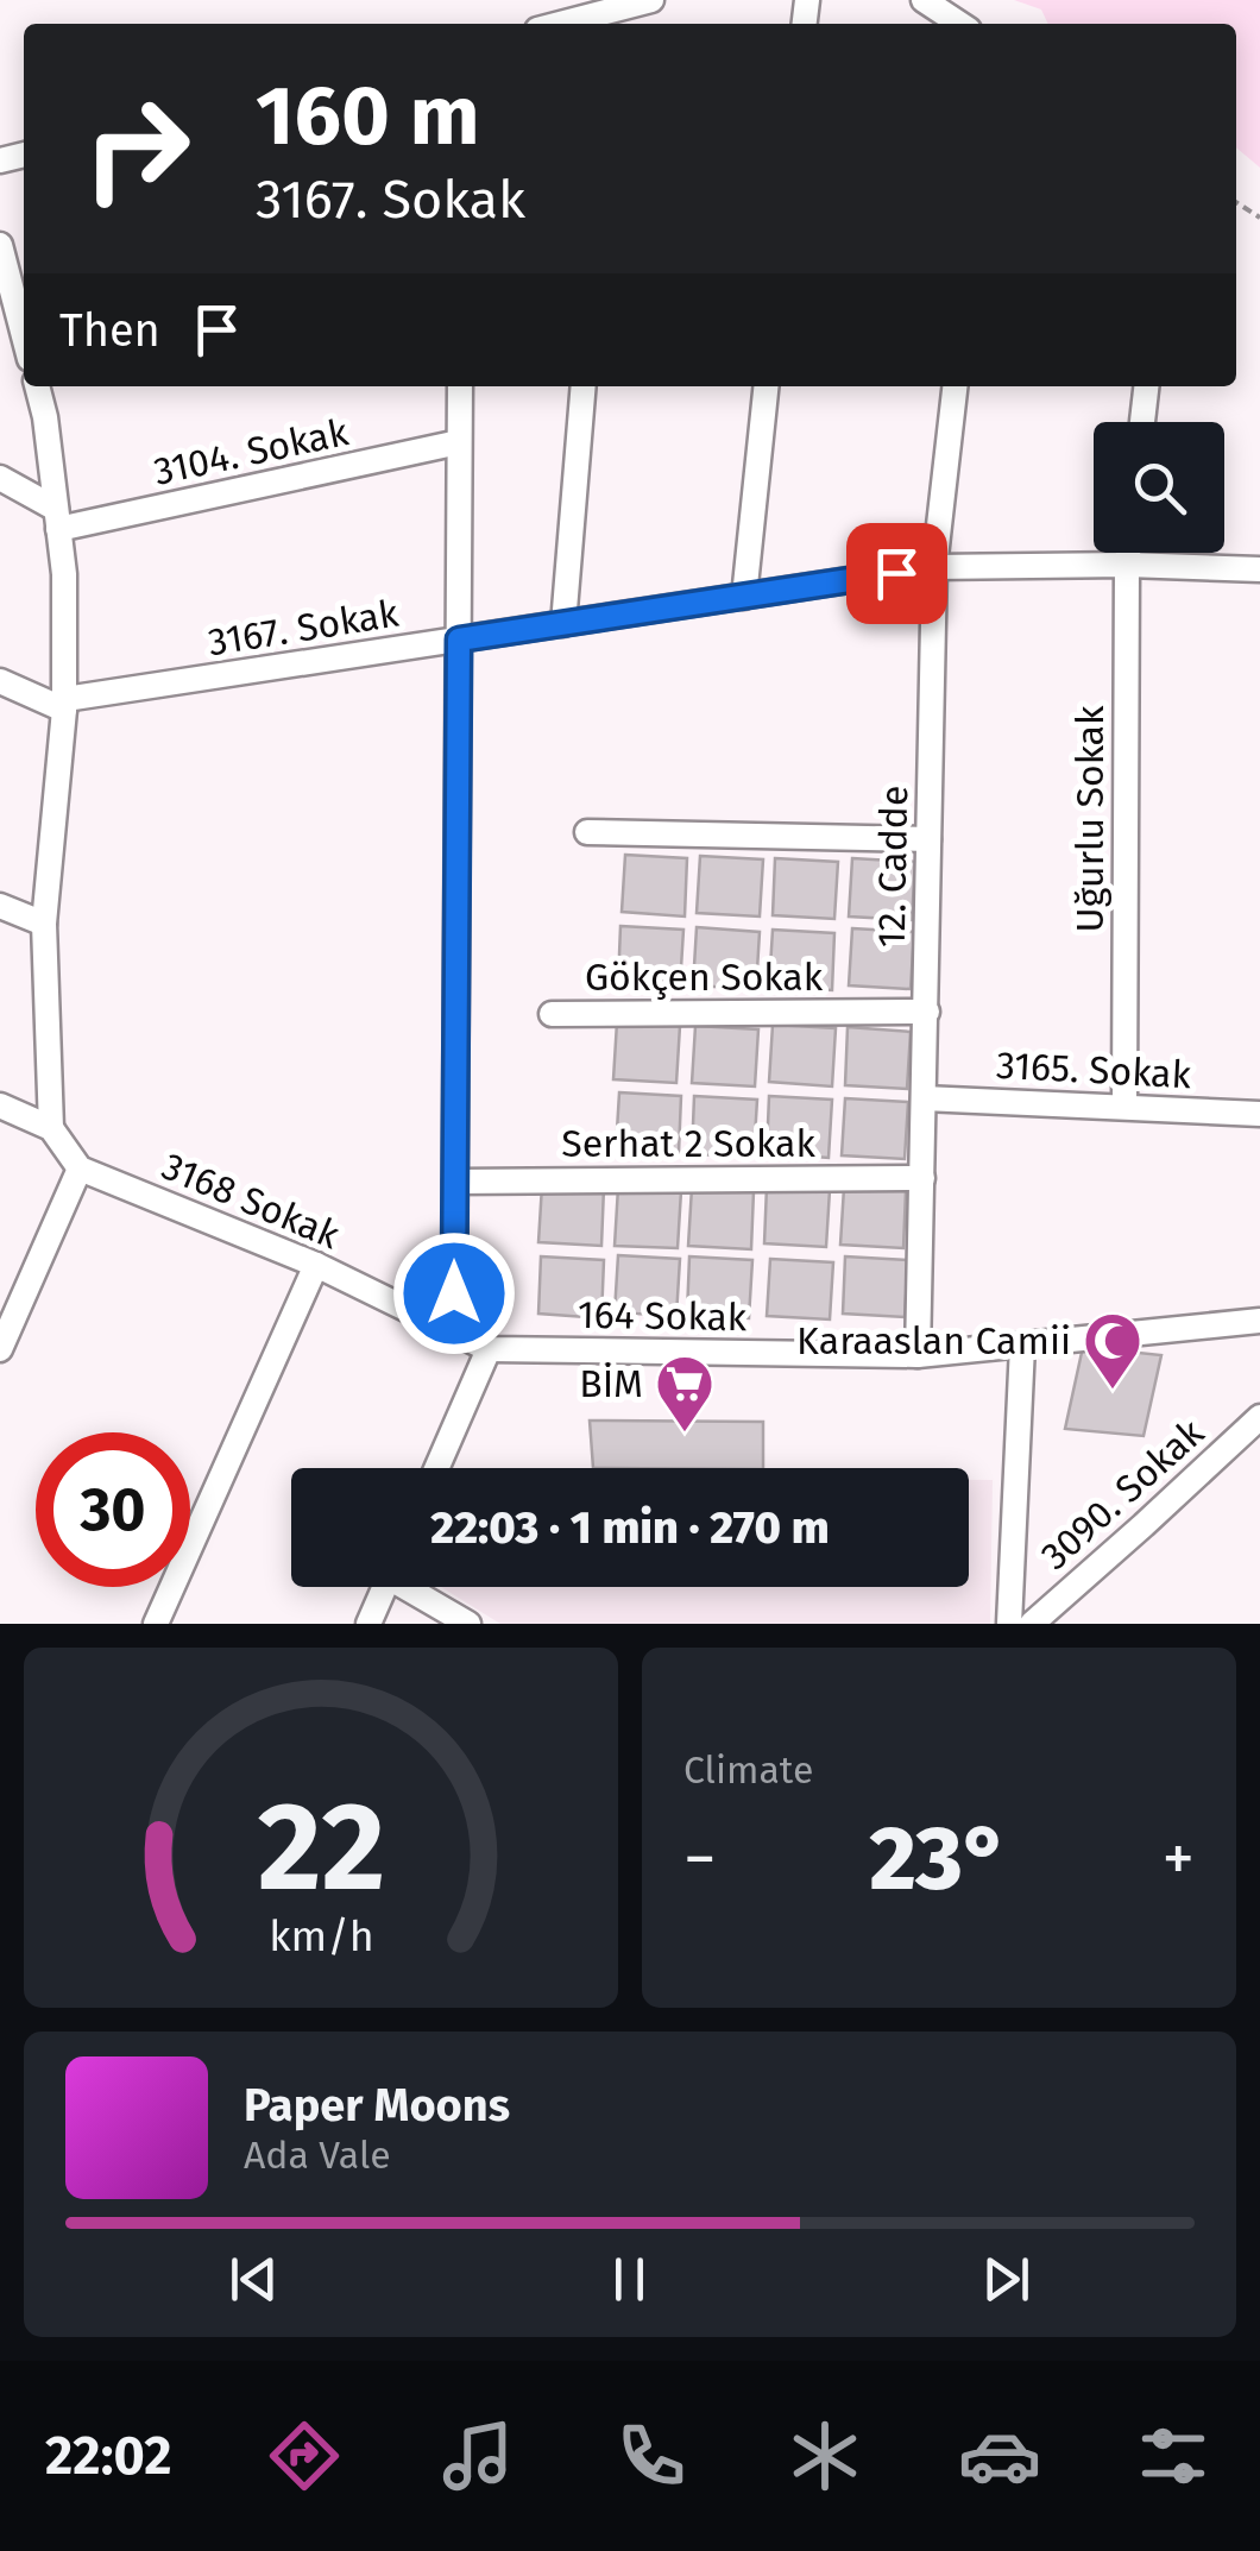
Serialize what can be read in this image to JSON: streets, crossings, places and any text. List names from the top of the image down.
{
  "streets": {
    "street": [
      "3104. Sokak",
      "3167. Sokak",
      "Uğurlu Sokak",
      "12. Cadde",
      "Gökçen Sokak",
      "3165. Sokak",
      "Serhat 2 Sokak",
      "3168 Sokak",
      "164 Sokak",
      "3090. Sokak"
    ]
  },
  "crossings": [
    ["3167. Sokak", "Uğurlu Sokak"],
    ["3167. Sokak", "12. Cadde"],
    ["Uğurlu Sokak", "3165. Sokak"],
    ["12. Cadde", "Gökçen Sokak"],
    ["12. Cadde", "3165. Sokak"],
    ["12. Cadde", "Serhat 2 Sokak"],
    ["12. Cadde", "164 Sokak"],
    ["3168 Sokak", "164 Sokak"]
  ],
  "places": {
    "mosque": ["Karaaslan Camii"],
    "supermarket": ["BİM"]
  },
  "page": {
    "turn": ["160 m", "3167. Sokak"],
    "then": "Then",
    "limit": "30",
    "trip": "22:03 · 1 min · 270 m",
    "tile": "Climate",
    "heat": ["−", "23°", "+"],
    "song": ["Paper Moons", "Ada Vale"],
    "tabs": "22:02",
    "gauge": ["22", "km/h"]
  }
}
